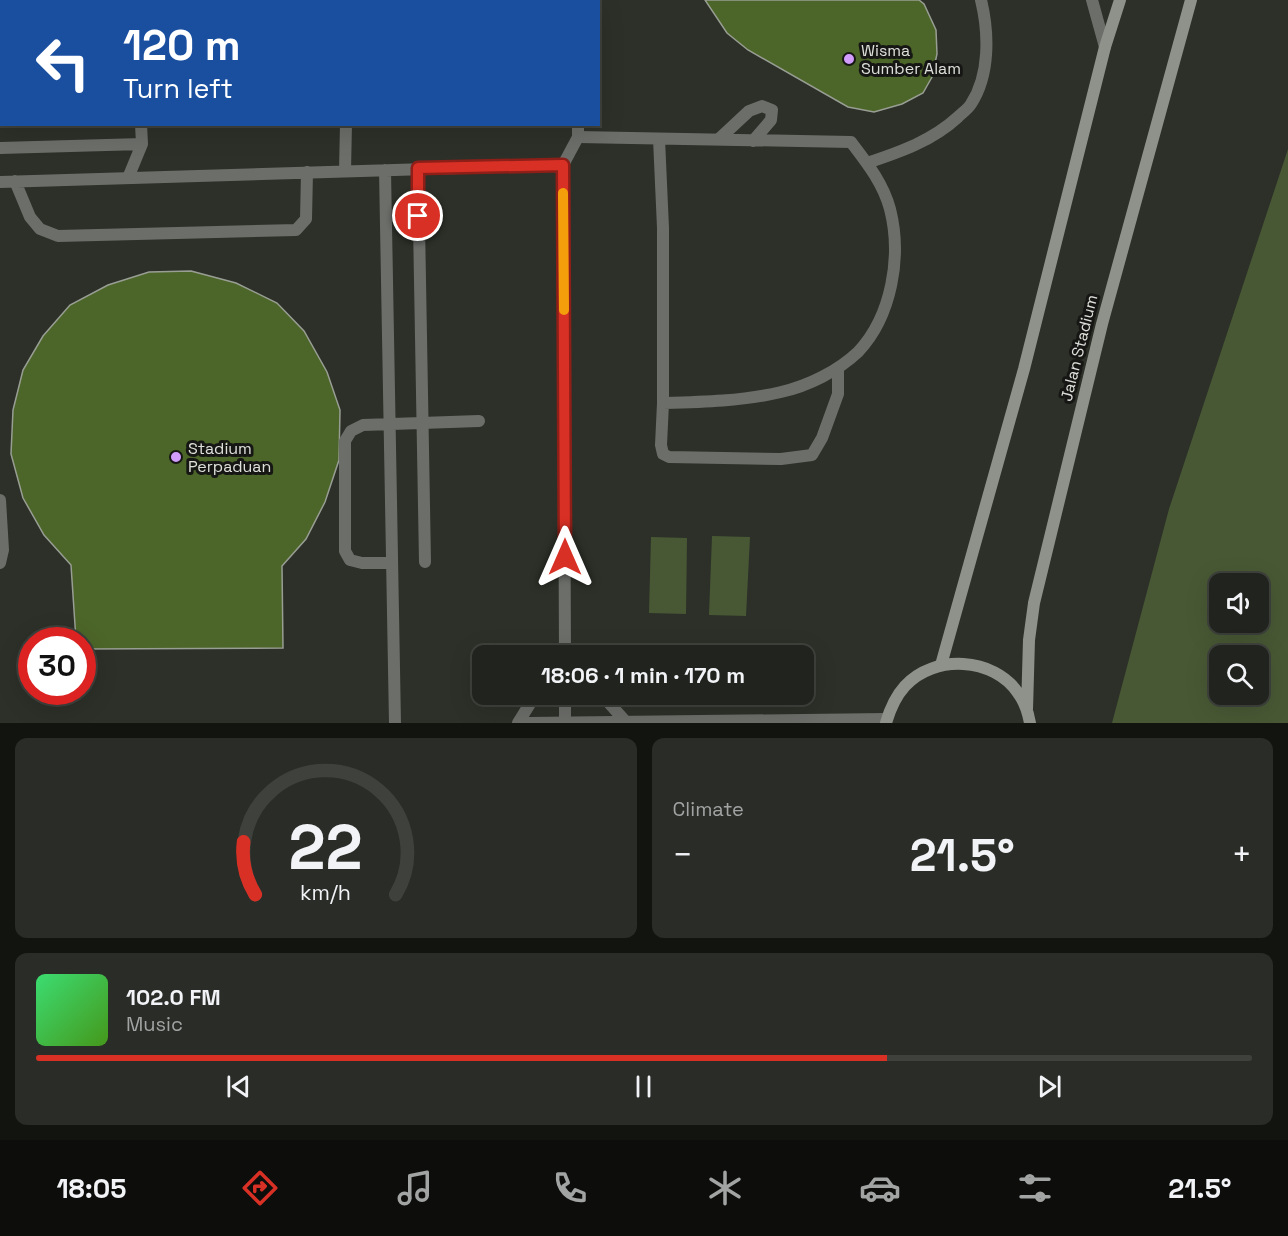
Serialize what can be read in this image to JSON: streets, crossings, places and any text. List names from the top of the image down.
{
  "streets": {
    "main road": ["Jalan Stadium"]
  },
  "places": ["Wisma Sumber Alam", "Stadium Perpaduan"],
  "page": {
    "turn": ["120 m", "Turn left"],
    "limit": "30",
    "trip": "18:06 · 1 min · 170 m",
    "tile": "Climate",
    "heat": ["−", "21.5°", "+"],
    "song": ["102.0 FM", "Music"],
    "tabs": ["18:05", "21.5°"],
    "gauge": ["22", "km/h"]
  }
}
